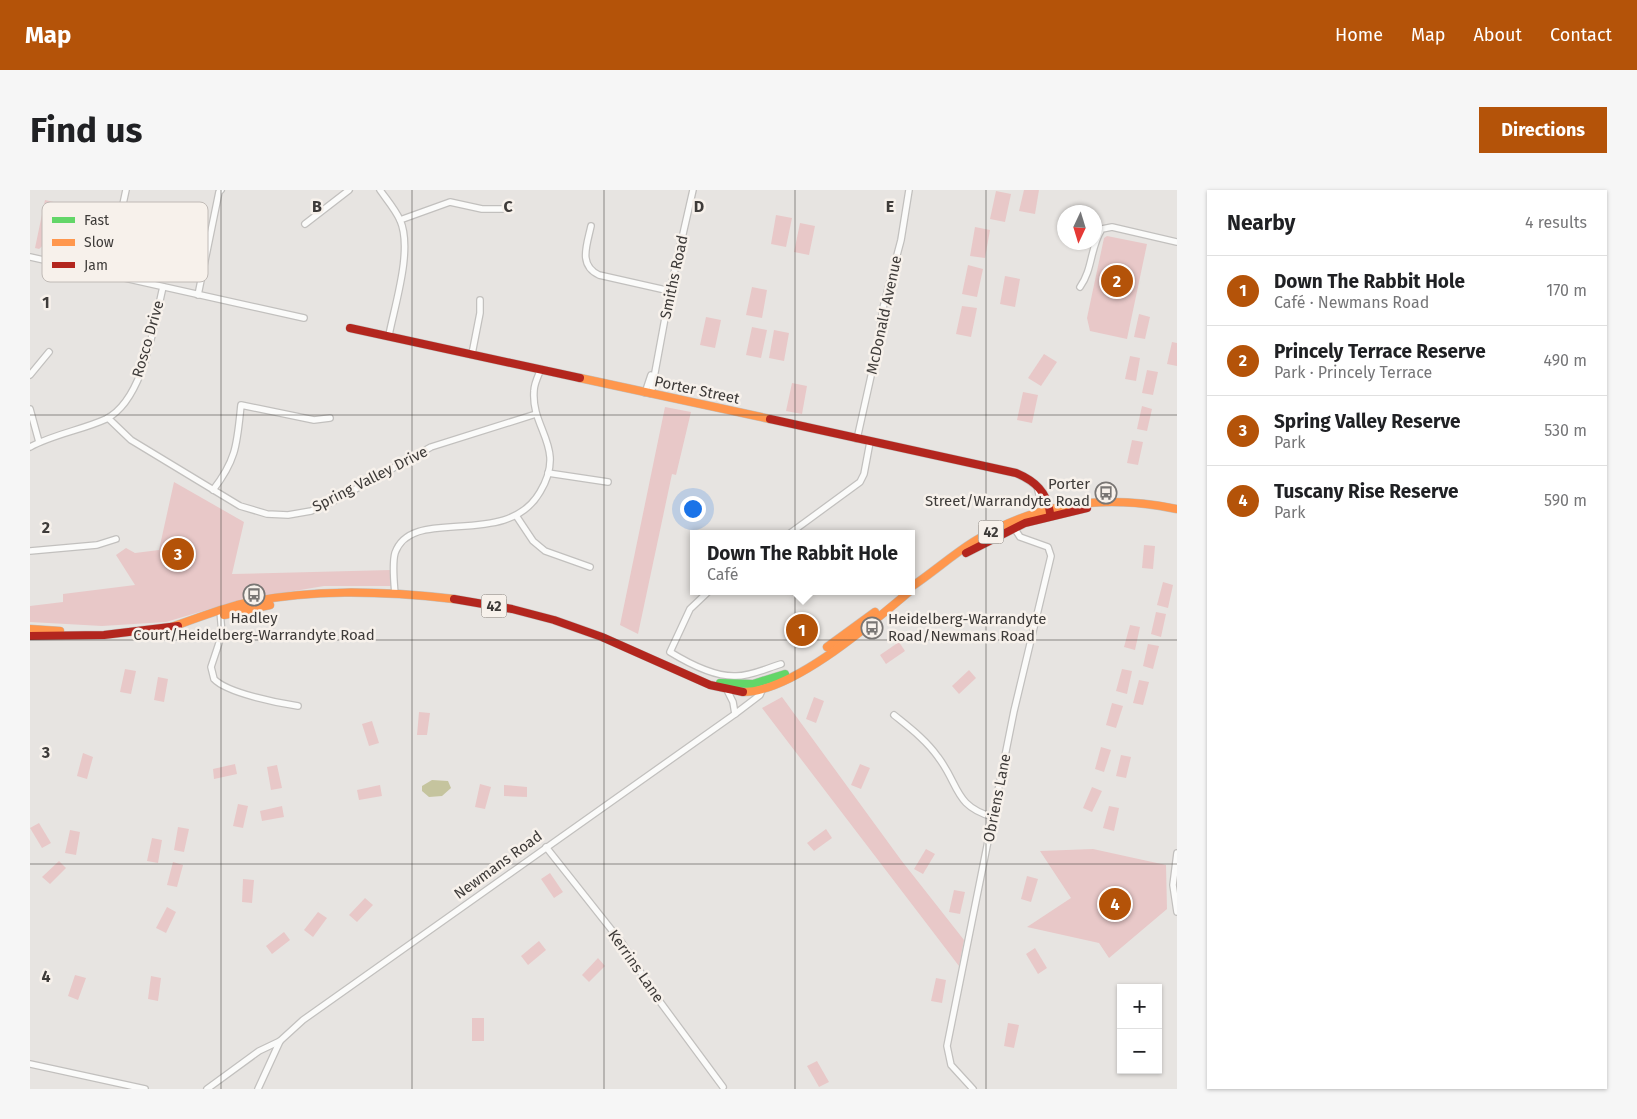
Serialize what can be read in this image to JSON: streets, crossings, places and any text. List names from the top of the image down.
{
  "streets": {
    "main road": ["Porter Street", "42", "Newmans Road"],
    "street": [
      "Smiths Road",
      "McDonald Avenue",
      "Rosco Drive",
      "Spring Valley Drive",
      "Obriens Lane",
      "Kerrins Lane"
    ]
  },
  "crossings": [
    ["Smiths Road", "Porter Street"],
    ["McDonald Avenue", "Porter Street"],
    ["Rosco Drive", "Spring Valley Drive"],
    ["Porter Street", "42"],
    ["Porter Street", "Newmans Road"],
    ["42", "Newmans Road"],
    ["Obriens Lane", "Newmans Road"],
    ["Newmans Road", "Kerrins Lane"]
  ],
  "places": {
    "bus stop": ["Porter Street/Warrandyte Road", "Hadley Court/Heidelberg-Warrandyte Road", "Heidelberg-Warrandyte Road/Newmans Road"]
  },
  "legend": ["Fast", "Slow", "Jam"],
  "north": "bottom",
  "page": {
    "header": "Map",
    "nav": [
      "Home",
      "Map",
      "About",
      "Contact"
    ],
    "buttons": "Directions",
    "title": "Find us",
    "heading": ["Nearby", "4 results"],
    "list": [
      {
        "mark": "1",
        "name": "Down The Rabbit Hole",
        "note": "Café · Newmans Road",
        "value": "170 m"
      },
      {
        "mark": "2",
        "name": "Princely Terrace Reserve",
        "note": "Park · Princely Terrace",
        "value": "490 m"
      },
      {
        "mark": "3",
        "name": "Spring Valley Reserve",
        "note": "Park",
        "value": "530 m"
      },
      {
        "mark": "4",
        "name": "Tuscany Rise Reserve",
        "note": "Park",
        "value": "590 m"
      }
    ],
    "pins": [
      "2",
      "3",
      "1",
      "4"
    ],
    "popup": ["Down The Rabbit Hole", "Café"],
    "map_buttons": ["+", "−"]
  },
  "grid": {
    "columns": [
      "B",
      "C",
      "D",
      "E"
    ],
    "rows": [
      "1",
      "2",
      "3",
      "4"
    ]
  }
}
